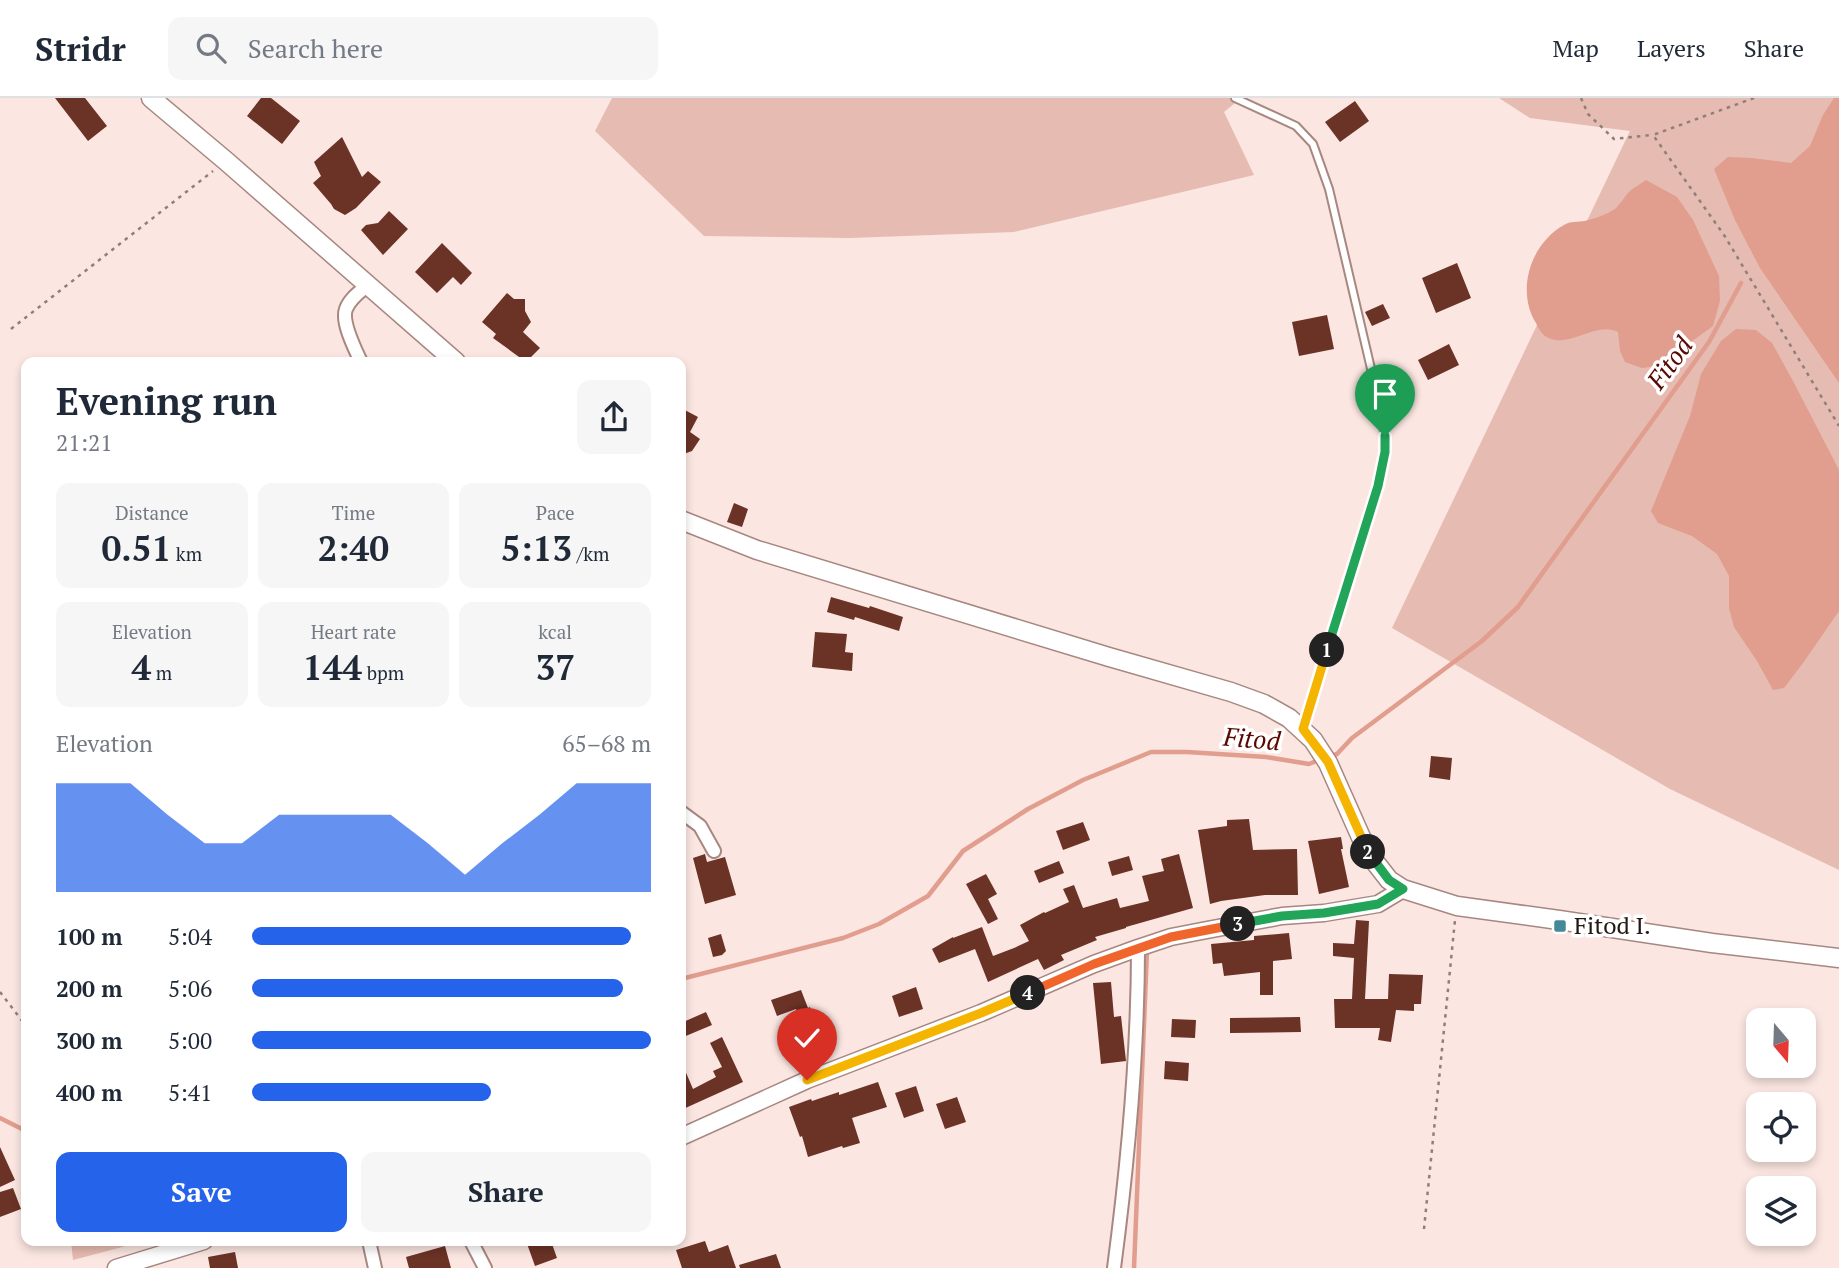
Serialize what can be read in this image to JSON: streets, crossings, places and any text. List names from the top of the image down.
{
  "water": ["Fitod"],
  "places": {
    "transit": ["Fitod I."]
  },
  "north": "bottom",
  "page": {
    "header": "Stridr",
    "search": "Search here",
    "nav": ["Map", "Layers", "Share"],
    "heading": ["Evening run", "21:21"],
    "stats": [
      ["Distance", "0.51 km"],
      ["Time", "2:40"],
      ["Pace", "5:13 /km"],
      ["Elevation", "4 m"],
      ["Heart rate", "144 bpm"],
      ["kcal", "37"]
    ],
    "pins": [
      "1",
      "2",
      "3",
      "4"
    ],
    "chart": ["Elevation", "65–68 m"],
    "list": [
      {
        "name": "100 m",
        "note": "5:04"
      },
      {
        "name": "200 m",
        "note": "5:06"
      },
      {
        "name": "300 m",
        "note": "5:00"
      },
      {
        "name": "400 m",
        "note": "5:41"
      }
    ],
    "buttons": ["Save", "Share"]
  }
}
